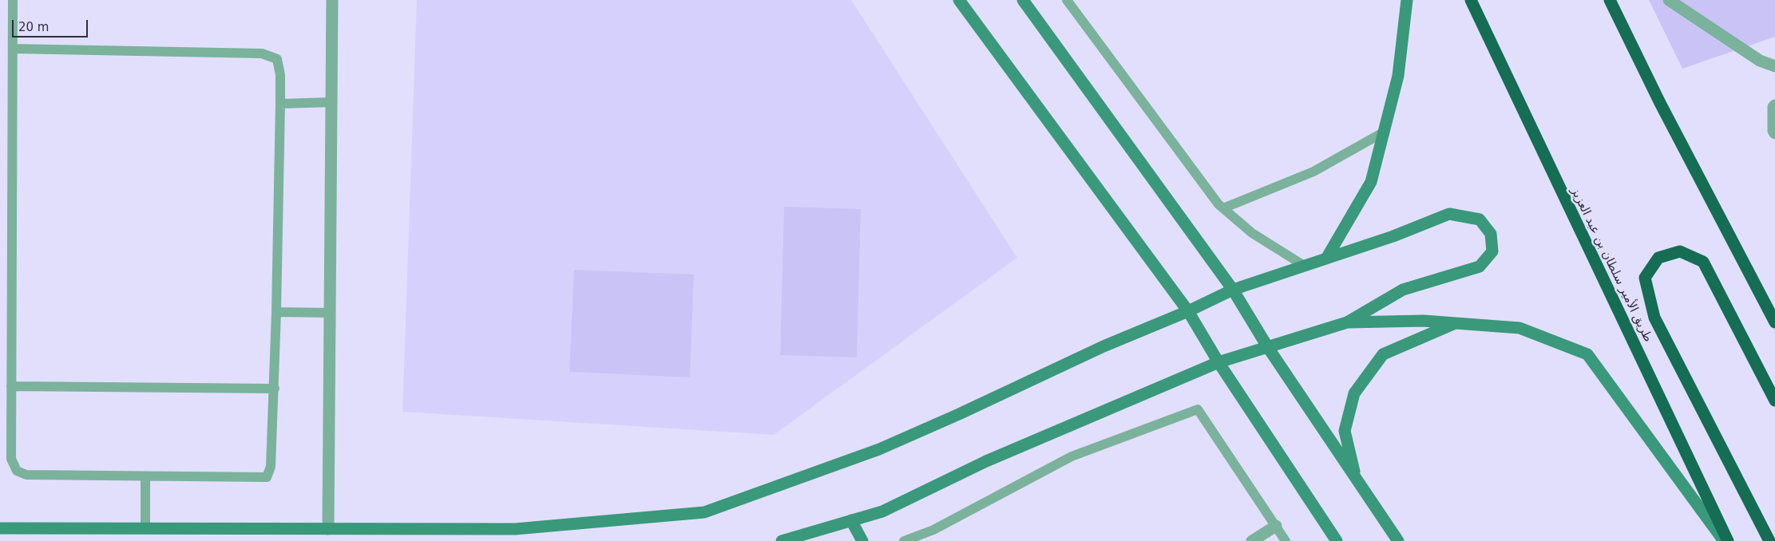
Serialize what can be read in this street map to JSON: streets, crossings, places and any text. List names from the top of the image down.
{
  "streets": {
    "highway": ["طريق الأمير سلطان بن عبد العزيز"]
  },
  "scale_bar": "20 m"
}
